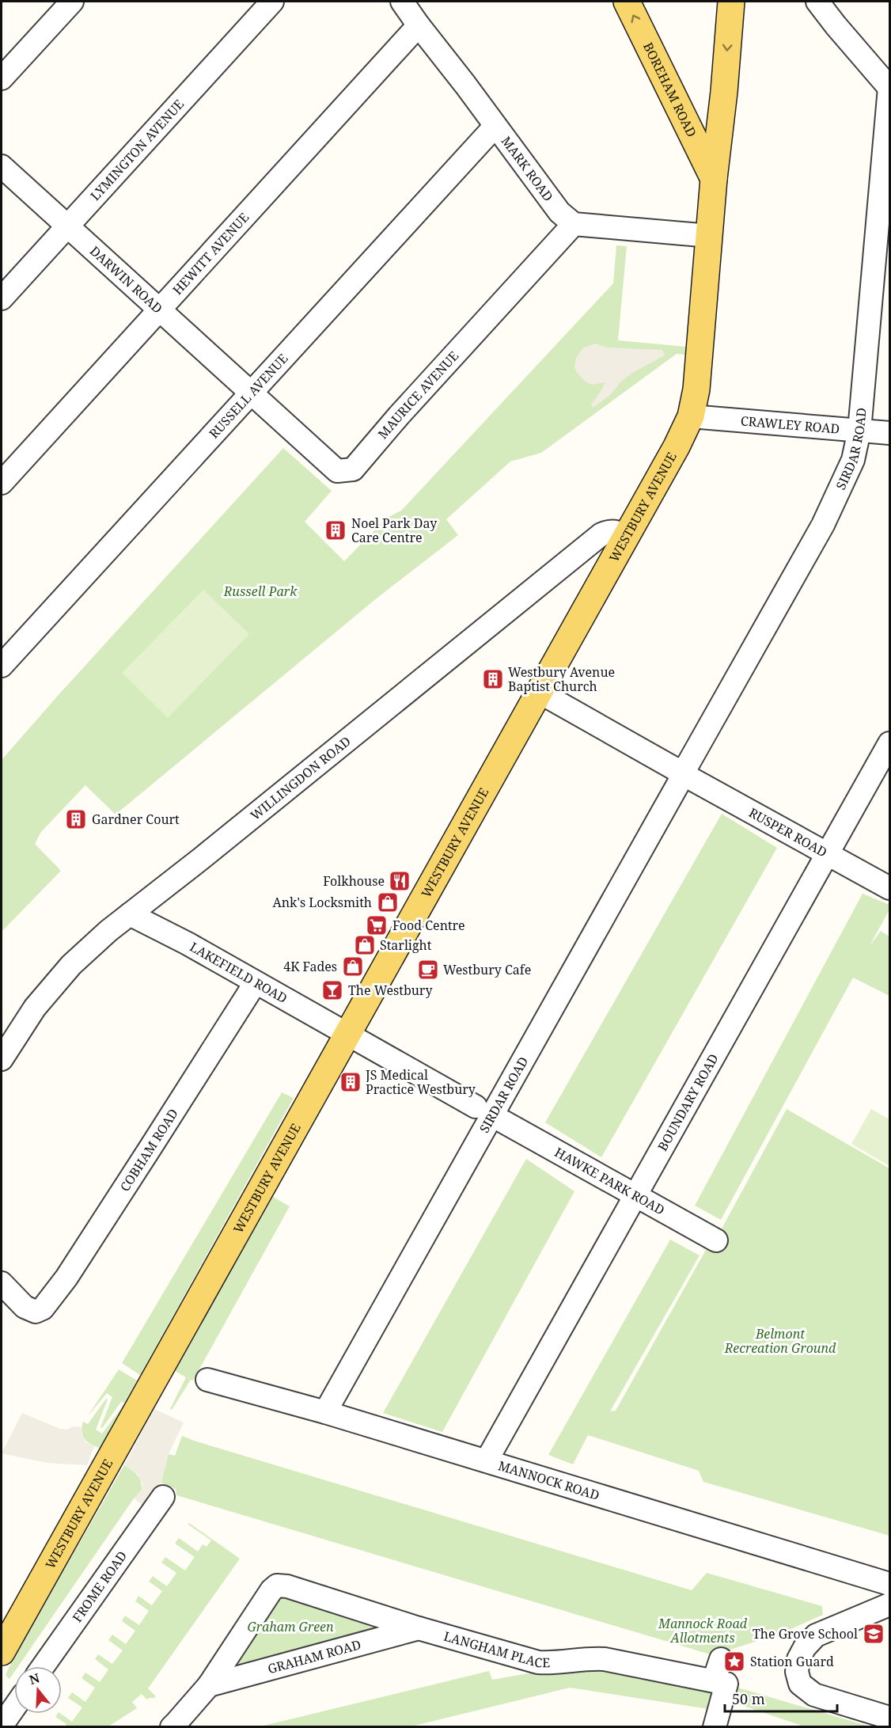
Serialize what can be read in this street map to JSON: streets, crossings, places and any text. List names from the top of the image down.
{
  "streets": {
    "main road": ["BOREHAM ROAD", "WESTBURY AVENUE"],
    "street": [
      "LYMINGTON AVENUE",
      "MARK ROAD",
      "HEWITT AVENUE",
      "DARWIN ROAD",
      "MAURICE AVENUE",
      "RUSSELL AVENUE",
      "CRAWLEY ROAD",
      "SIRDAR ROAD",
      "WILLINGDON ROAD",
      "RUSPER ROAD",
      "LAKEFIELD ROAD",
      "BOUNDARY ROAD",
      "COBHAM ROAD",
      "HAWKE PARK ROAD",
      "MANNOCK ROAD",
      "FROME ROAD",
      "LANGHAM PLACE",
      "GRAHAM ROAD"
    ]
  },
  "crossings": [
    ["BOREHAM ROAD", "WESTBURY AVENUE"],
    ["LYMINGTON AVENUE", "DARWIN ROAD"],
    ["MARK ROAD", "HEWITT AVENUE"],
    ["MARK ROAD", "MAURICE AVENUE"],
    ["MARK ROAD", "RUSSELL AVENUE"],
    ["HEWITT AVENUE", "DARWIN ROAD"],
    ["DARWIN ROAD", "MAURICE AVENUE"],
    ["DARWIN ROAD", "RUSSELL AVENUE"],
    ["MAURICE AVENUE", "RUSSELL AVENUE"],
    ["CRAWLEY ROAD", "SIRDAR ROAD"],
    ["CRAWLEY ROAD", "WESTBURY AVENUE"],
    ["SIRDAR ROAD", "RUSPER ROAD"],
    ["SIRDAR ROAD", "MANNOCK ROAD"],
    ["WESTBURY AVENUE", "WILLINGDON ROAD"],
    ["WESTBURY AVENUE", "RUSPER ROAD"],
    ["WESTBURY AVENUE", "LAKEFIELD ROAD"],
    ["WILLINGDON ROAD", "LAKEFIELD ROAD"],
    ["RUSPER ROAD", "BOUNDARY ROAD"],
    ["LAKEFIELD ROAD", "COBHAM ROAD"],
    ["BOUNDARY ROAD", "HAWKE PARK ROAD"],
    ["BOUNDARY ROAD", "MANNOCK ROAD"],
    ["LANGHAM PLACE", "GRAHAM ROAD"]
  ],
  "one_way": ["BOREHAM ROAD"],
  "parks": [
    "Russell Park",
    "Belmont Recreation Ground",
    "Mannock Road Allotments",
    "Graham Green"
  ],
  "places": {
    "building": [
      "Noel Park Day Care Centre",
      "Westbury Avenue Baptist Church",
      "Gardner Court",
      "JS Medical Practice Westbury"
    ],
    "restaurant": ["Folkhouse"],
    "shop": ["Ank's Locksmith", "Starlight", "4K Fades"],
    "supermarket": ["Food Centre"],
    "cafe": ["Westbury Cafe"],
    "bar": ["The Westbury"],
    "school or university": ["The Grove School"],
    "place": ["Station Guard"]
  },
  "scale_bar": "50 m",
  "north": "top"
}
